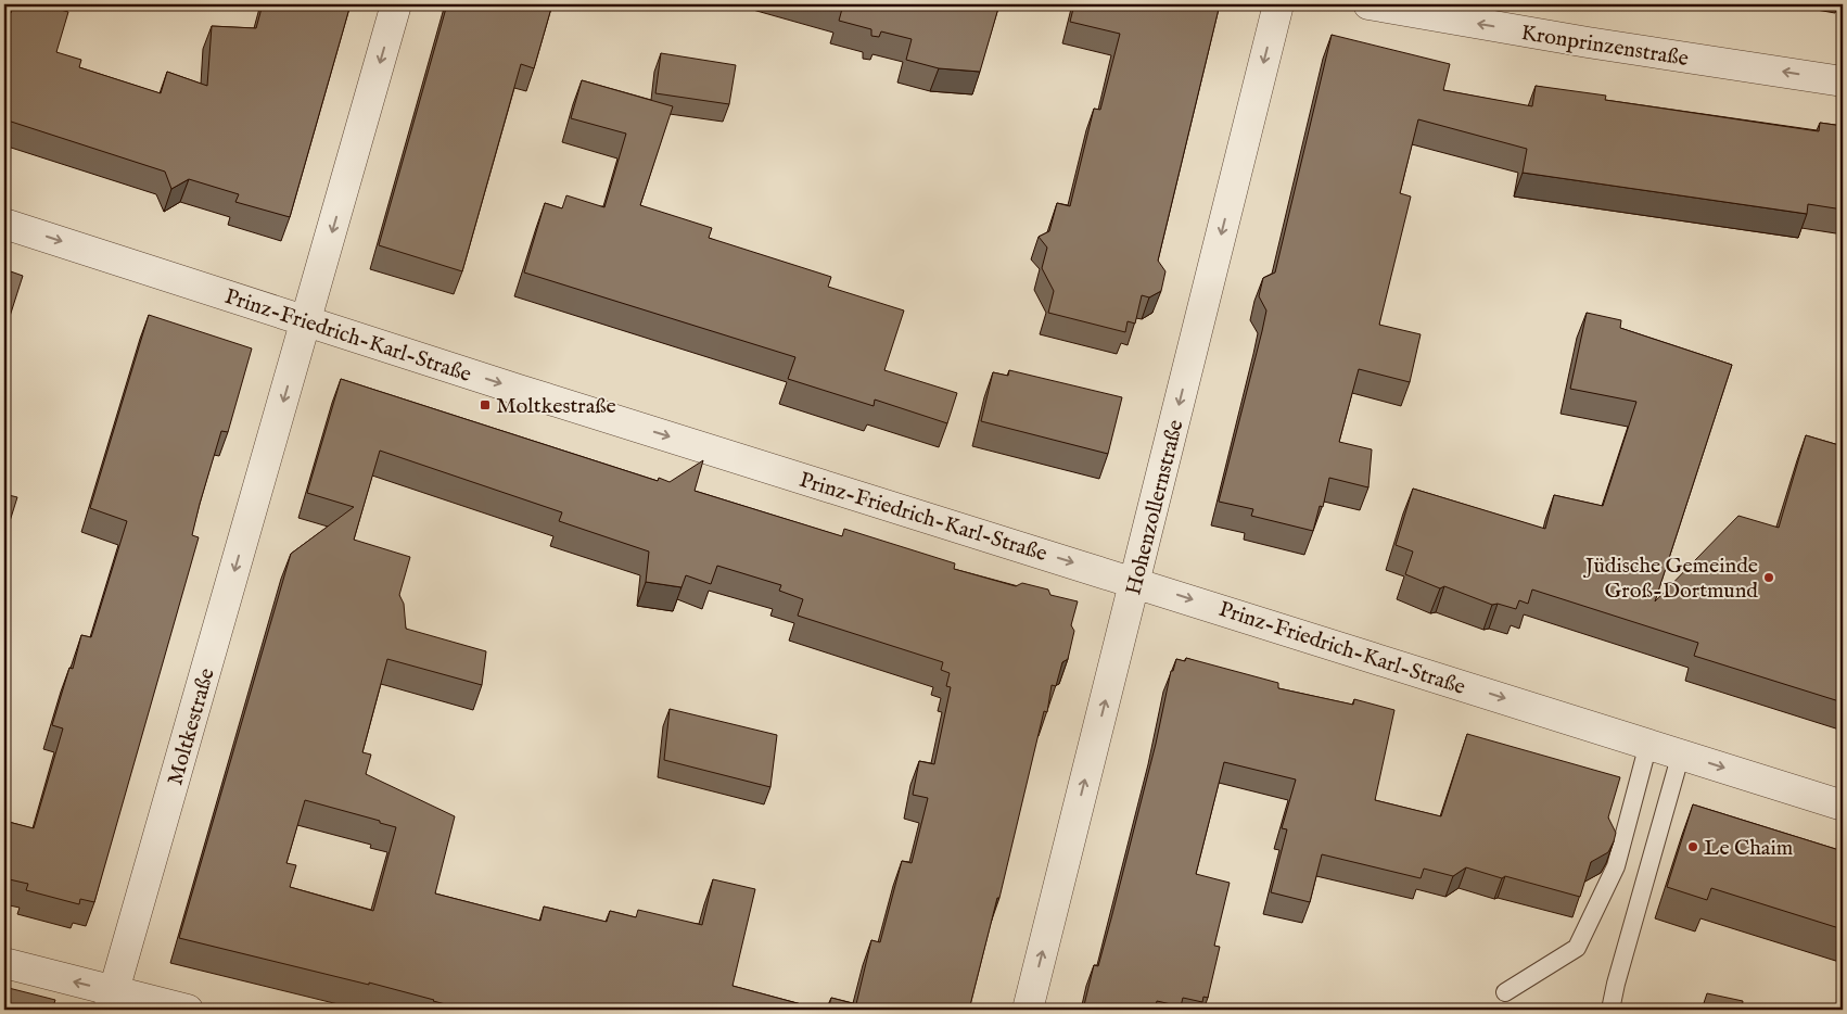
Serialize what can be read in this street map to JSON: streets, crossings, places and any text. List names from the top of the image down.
{
  "streets": {
    "street": [
      "Kronprinzenstraße",
      "Prinz-Friedrich-Karl-Straße",
      "Hohenzollernstraße",
      "Moltkestraße"
    ]
  },
  "crossings": [
    ["Prinz-Friedrich-Karl-Straße", "Hohenzollernstraße"],
    ["Prinz-Friedrich-Karl-Straße", "Moltkestraße"]
  ],
  "one_way": ["Kronprinzenstraße", "Prinz-Friedrich-Karl-Straße", "Moltkestraße"],
  "places": {
    "transit": ["Moltkestraße"],
    "other": ["Jüdische Gemeinde Groß-Dortmund", "Le Chaim"]
  }
}
